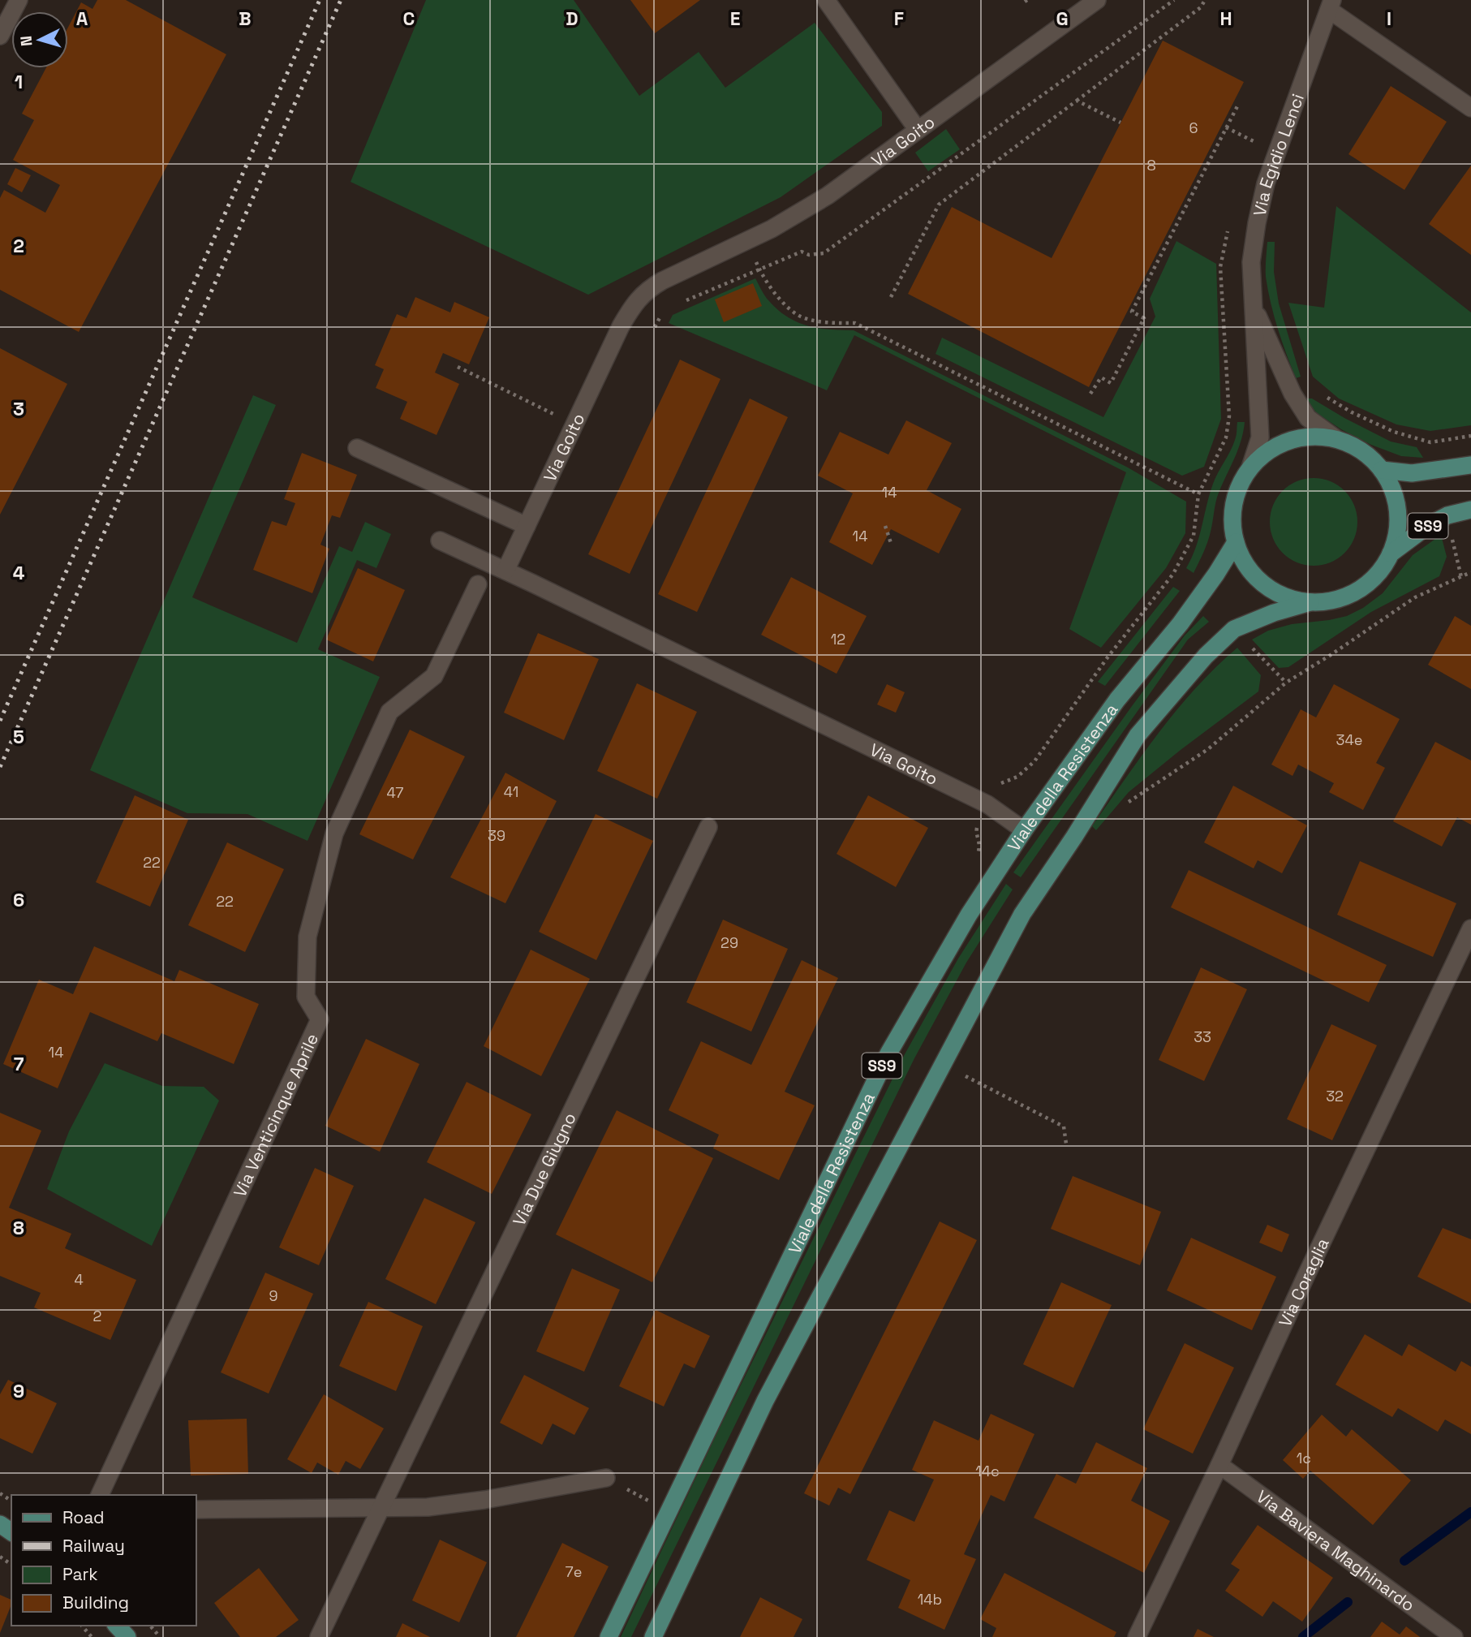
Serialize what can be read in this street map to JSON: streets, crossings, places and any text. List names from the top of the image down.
{
  "streets": {
    "main road": ["SS9", "Viale della Resistenza"],
    "street": [
      "Via Goito",
      "Via Egidio Lenci",
      "Via Venticinque Aprile",
      "Via Due Giugno",
      "Via Coraglia",
      "Via Baviera Maghinardo"
    ]
  },
  "crossings": [
    ["Via Goito", "Viale della Resistenza"],
    ["Via Egidio Lenci", "SS9"],
    ["Via Egidio Lenci", "Viale della Resistenza"],
    ["SS9", "Viale della Resistenza"],
    ["Via Coraglia", "Via Baviera Maghinardo"]
  ],
  "house_numbers": [
    "6",
    "8",
    "14",
    "14",
    "12",
    "34e",
    "41",
    "47",
    "39",
    "22",
    "22",
    "29",
    "33",
    "14",
    "32",
    "4",
    "9",
    "2",
    "1c",
    "14c",
    "7e",
    "14b"
  ],
  "legend": [
    "Road",
    "Railway",
    "Park",
    "Building"
  ],
  "north": "left",
  "grid": {
    "columns": [
      "A",
      "B",
      "C",
      "D",
      "E",
      "F",
      "G",
      "H",
      "I"
    ],
    "rows": [
      "1",
      "2",
      "3",
      "4",
      "5",
      "6",
      "7",
      "8",
      "9"
    ]
  }
}
